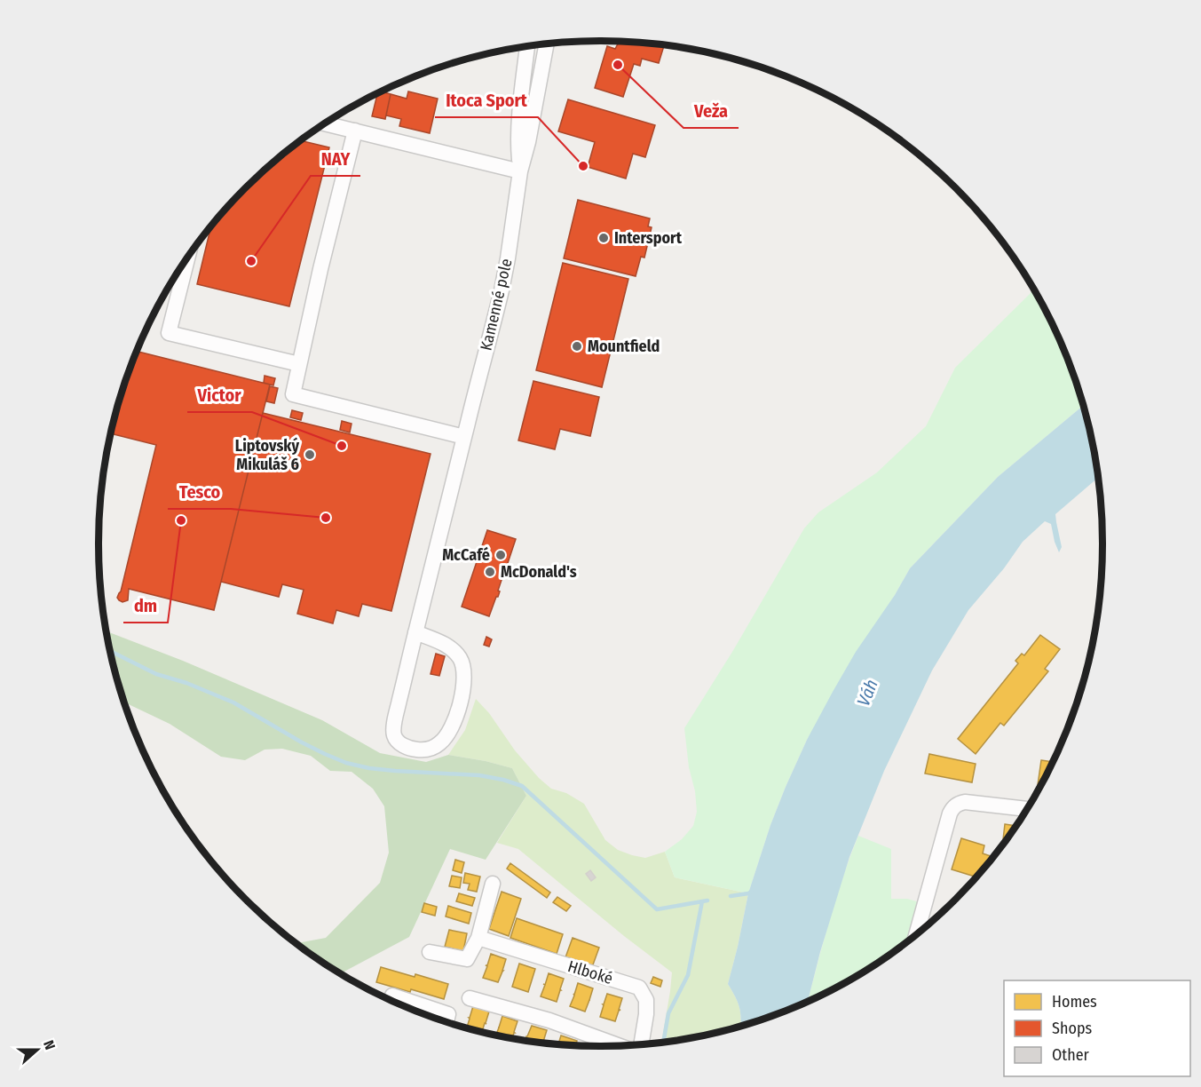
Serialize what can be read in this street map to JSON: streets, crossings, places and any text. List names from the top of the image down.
{
  "streets": {
    "street": ["Kamenné pole", "Hlboké"]
  },
  "water": ["Váh"],
  "places": [
    "Veža",
    "Itoca Sport",
    "Intersport",
    "NAY",
    "Mountfield",
    "Victor",
    "Liptovský Mikuláš 6",
    "Tesco",
    "dm",
    "McCafé",
    "McDonald's"
  ],
  "legend": ["Homes", "Shops", "Other"],
  "north": "right"
}
